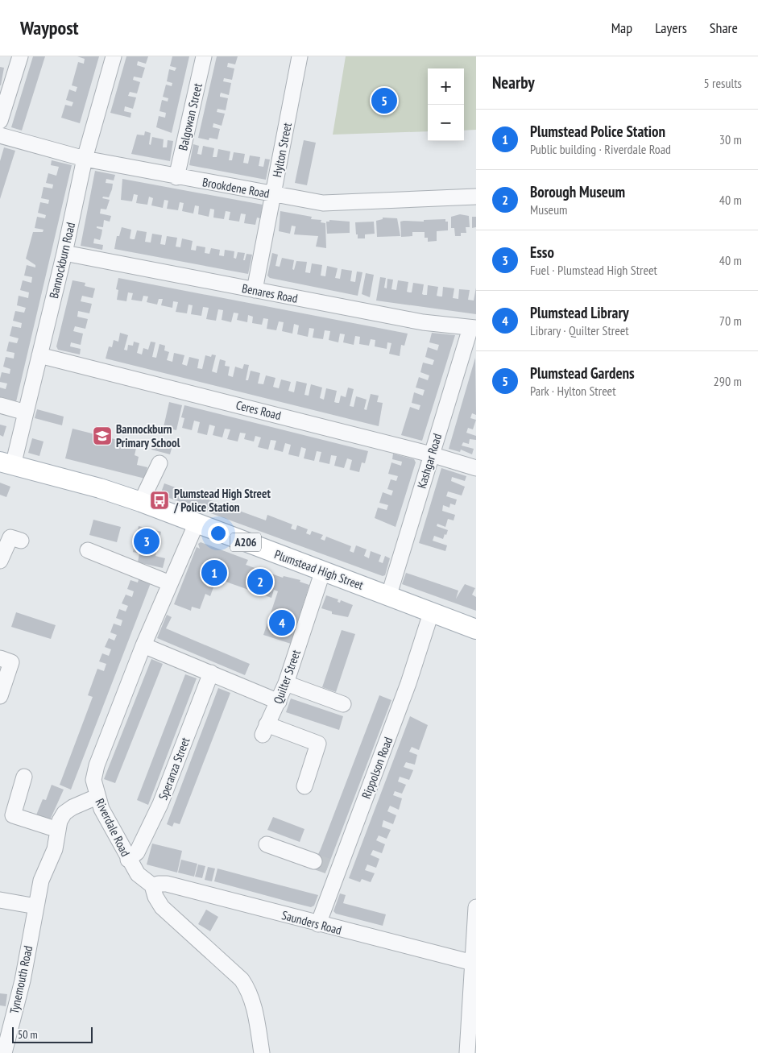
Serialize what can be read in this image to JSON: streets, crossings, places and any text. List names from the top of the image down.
{
  "streets": {
    "main road": ["A206", "Plumstead High Street"],
    "street": [
      "Balgowan Street",
      "Hylton Street",
      "Brookdene Road",
      "Bannockburn Road",
      "Benares Road",
      "Ceres Road",
      "Kashgar Road",
      "Quilter Street",
      "Rippolson Road",
      "Speranza Street",
      "Riverdale Road",
      "Saunders Road",
      "Tynemouth Road"
    ]
  },
  "crossings": [
    ["Balgowan Street", "Brookdene Road"],
    ["Hylton Street", "Brookdene Road"],
    ["Hylton Street", "Benares Road"],
    ["Brookdene Road", "Bannockburn Road"],
    ["Bannockburn Road", "Benares Road"],
    ["Bannockburn Road", "Ceres Road"],
    ["Bannockburn Road", "Plumstead High Street"],
    ["Benares Road", "Kashgar Road"],
    ["Ceres Road", "Kashgar Road"],
    ["Kashgar Road", "Plumstead High Street"],
    ["Plumstead High Street", "Quilter Street"],
    ["Plumstead High Street", "Rippolson Road"],
    ["Plumstead High Street", "Riverdale Road"],
    ["Rippolson Road", "Saunders Road"],
    ["Speranza Street", "Riverdale Road"],
    ["Riverdale Road", "Saunders Road"],
    ["Riverdale Road", "Tynemouth Road"]
  ],
  "places": {
    "school or university": ["Bannockburn Primary School"],
    "bus stop": ["Plumstead High Street / Police Station"]
  },
  "scale_bar": "50 m",
  "page": {
    "header": "Waypost",
    "nav": ["Map", "Layers", "Share"],
    "heading": ["Nearby", "5 results"],
    "map_buttons": ["+", "−"],
    "pins": [
      "5",
      "3",
      "1",
      "2",
      "4"
    ],
    "list": [
      {
        "mark": "1",
        "name": "Plumstead Police Station",
        "note": "Public building · Riverdale Road",
        "value": "30 m"
      },
      {
        "mark": "2",
        "name": "Borough Museum",
        "note": "Museum",
        "value": "40 m"
      },
      {
        "mark": "3",
        "name": "Esso",
        "note": "Fuel · Plumstead High Street",
        "value": "40 m"
      },
      {
        "mark": "4",
        "name": "Plumstead Library",
        "note": "Library · Quilter Street",
        "value": "70 m"
      },
      {
        "mark": "5",
        "name": "Plumstead Gardens",
        "note": "Park · Hylton Street",
        "value": "290 m"
      }
    ],
    "scale": "50 m"
  }
}
